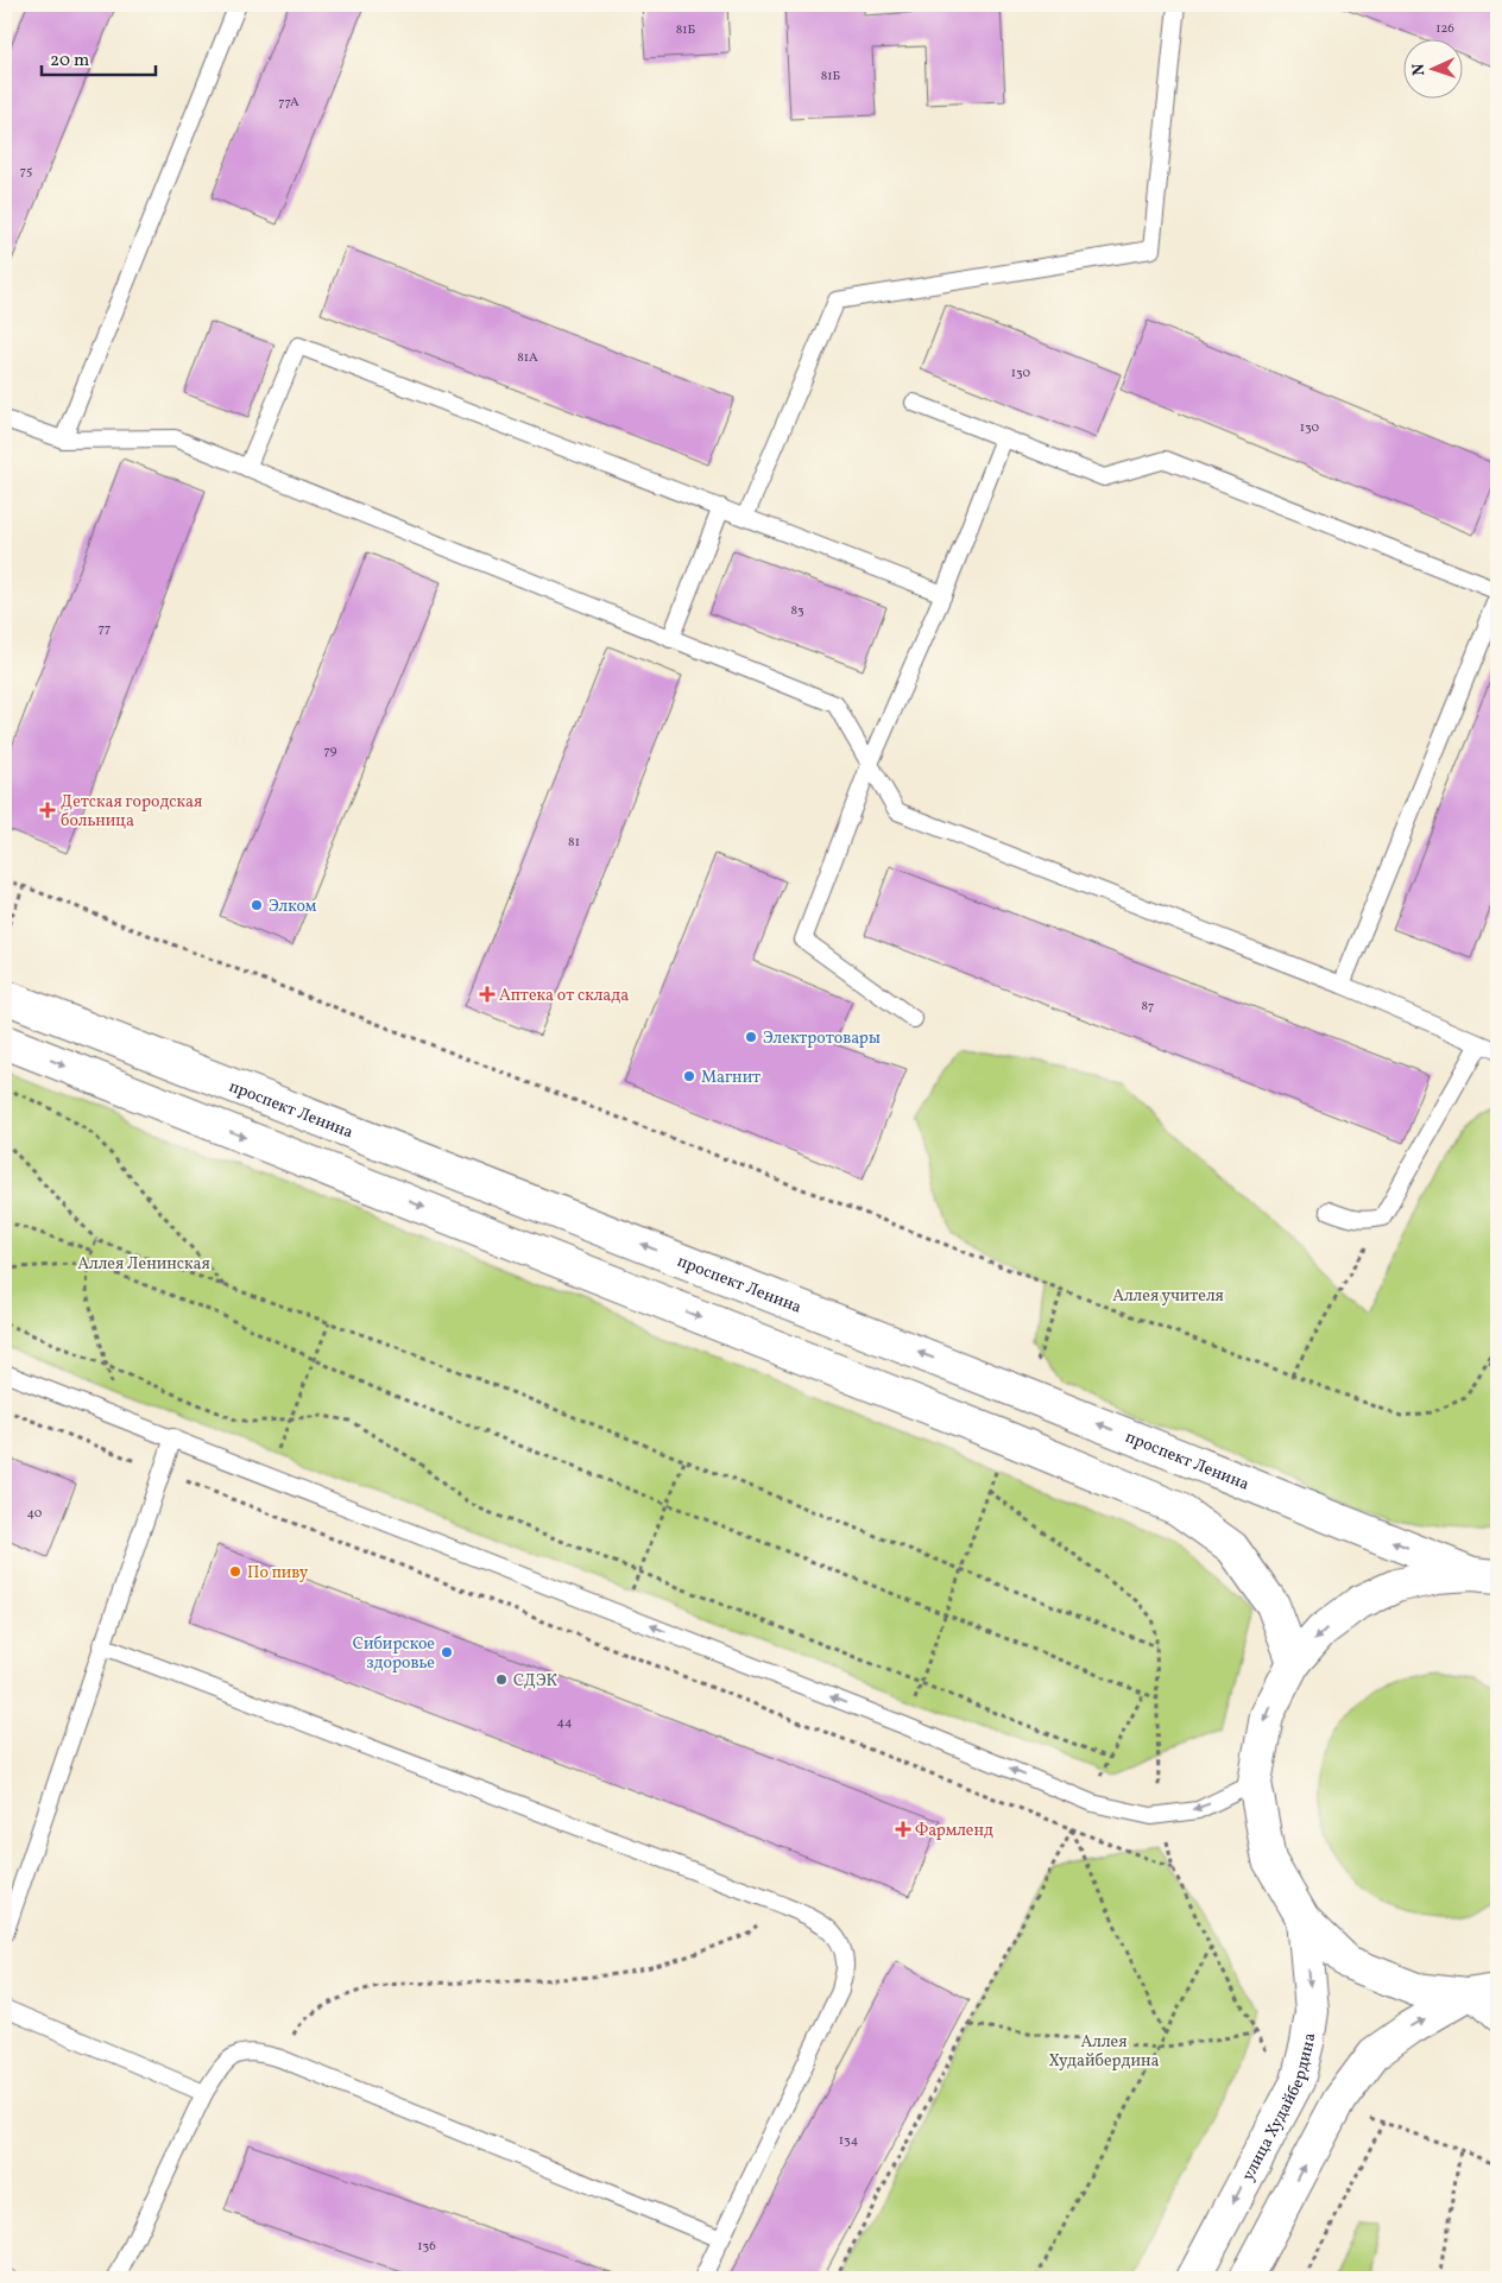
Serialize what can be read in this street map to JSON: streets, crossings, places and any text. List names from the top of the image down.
{
  "streets": {
    "main road": ["проспект Ленина", "улица Худайбердина"]
  },
  "one_way": ["улица Худайбердина"],
  "parks": ["Аллея Ленинская", "Аллея учителя", "Аллея Худайбердина"],
  "places": {
    "health": ["Детская городская больница", "Аптека от склада", "Фармленд"],
    "other": [
      "Элком",
      "Электротовары",
      "Магнит",
      "По пиву",
      "Сибирское здоровье",
      "СДЭК"
    ]
  },
  "house_numbers": [
    "126",
    "81Б",
    "81Б",
    "77А",
    "75",
    "81А",
    "130",
    "130",
    "83",
    "77",
    "79",
    "81",
    "87",
    "40",
    "44",
    "134",
    "136"
  ],
  "scale_bar": "20 m",
  "north": "left"
}
